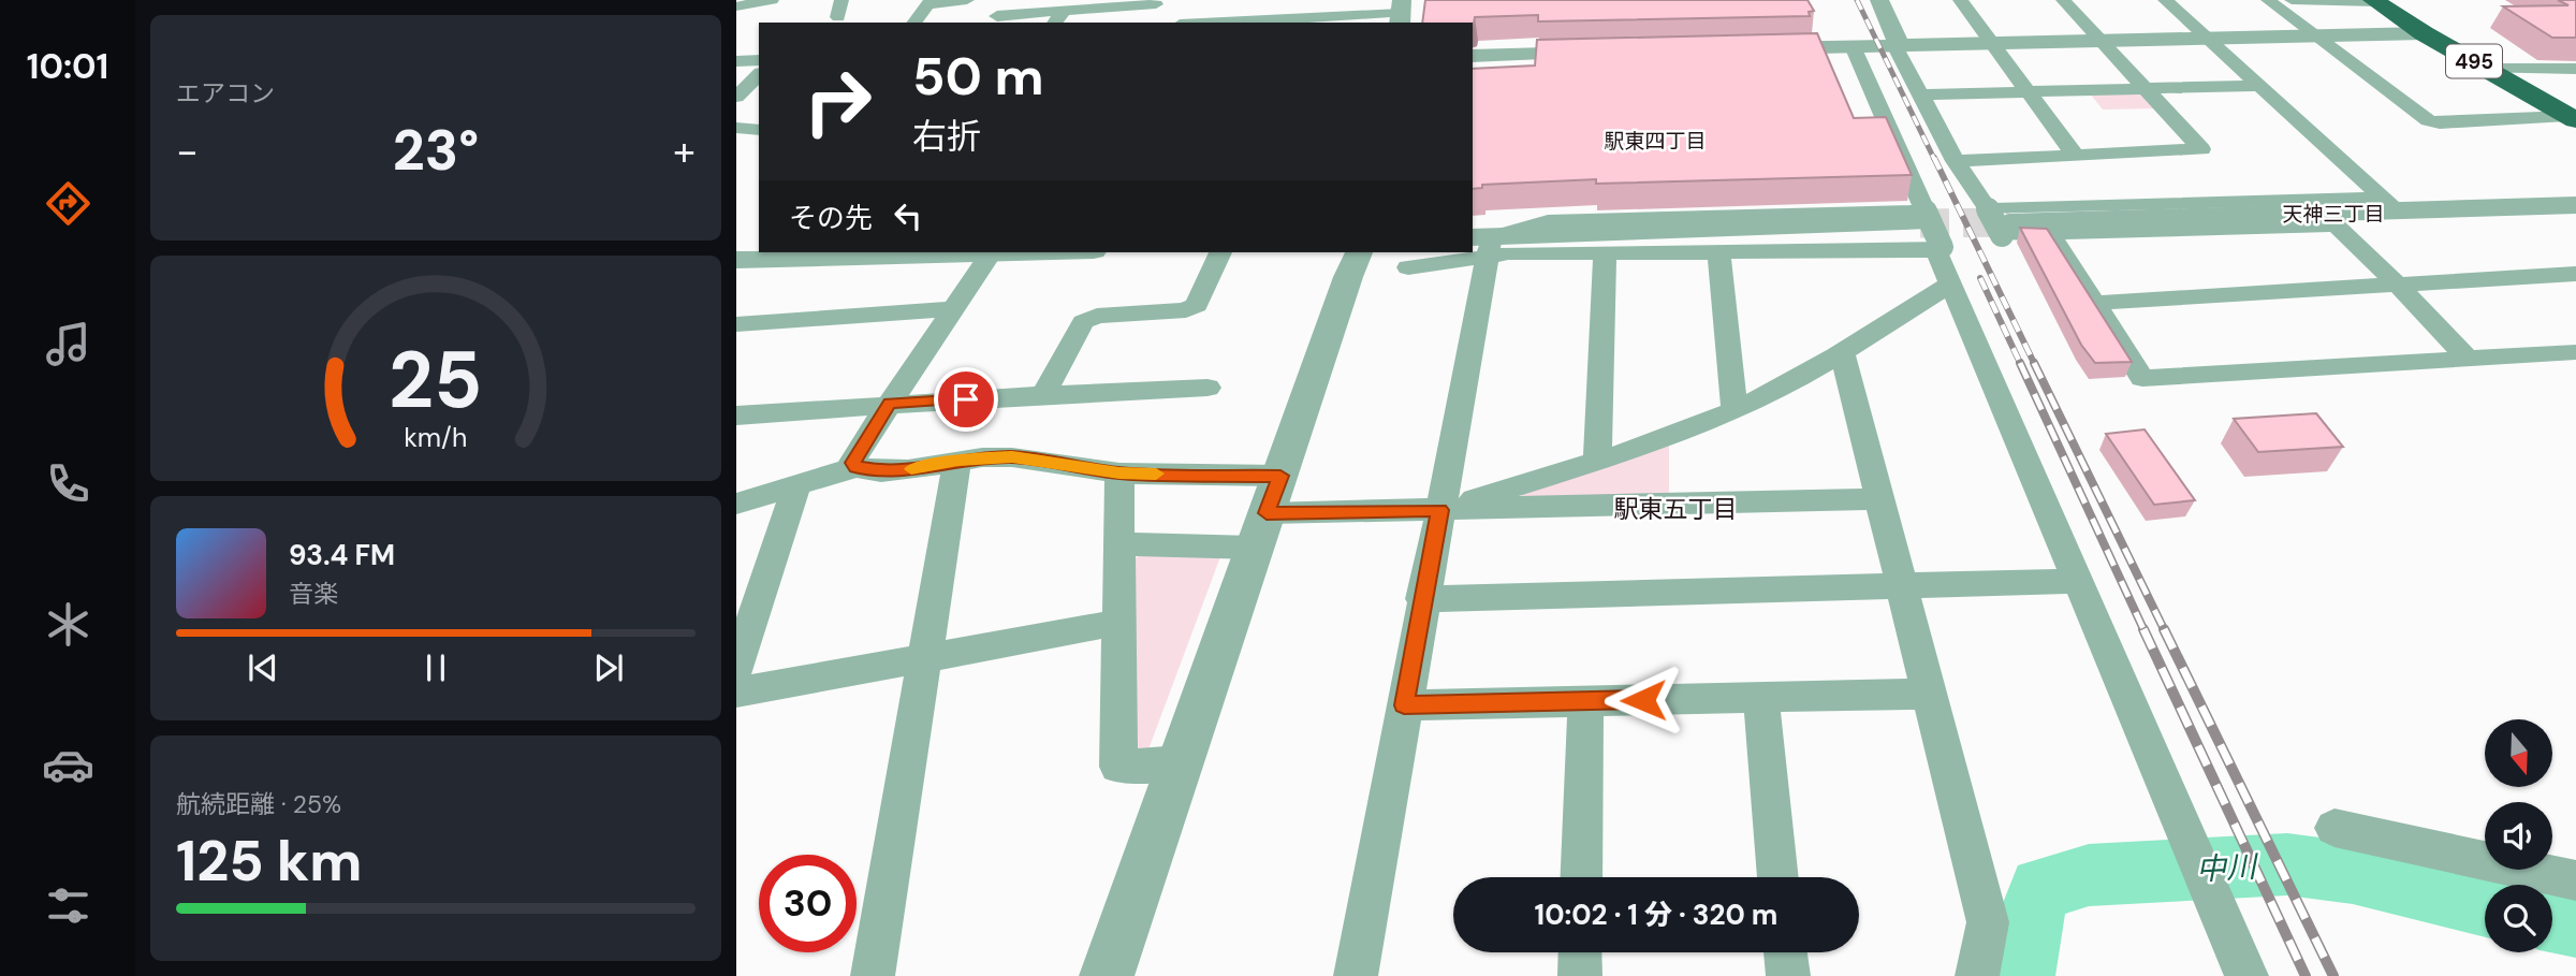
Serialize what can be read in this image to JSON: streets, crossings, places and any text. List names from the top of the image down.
{
  "streets": {
    "highway": ["495"]
  },
  "districts": ["駅東四丁目", "天神三丁目", "駅東五丁目"],
  "water": ["中川"],
  "north": "bottom",
  "page": {
    "tabs": "10:01",
    "tile": [
      "エアコン",
      ["航続距離 · 25%", "125 km"]
    ],
    "turn": ["50 m", "右折"],
    "heat": ["−", "23°", "+"],
    "then": "その先",
    "song": ["93.4 FM", "音楽"],
    "limit": "30",
    "trip": "10:02 · 1 分 · 320 m",
    "gauge": ["25", "km/h"]
  }
}
